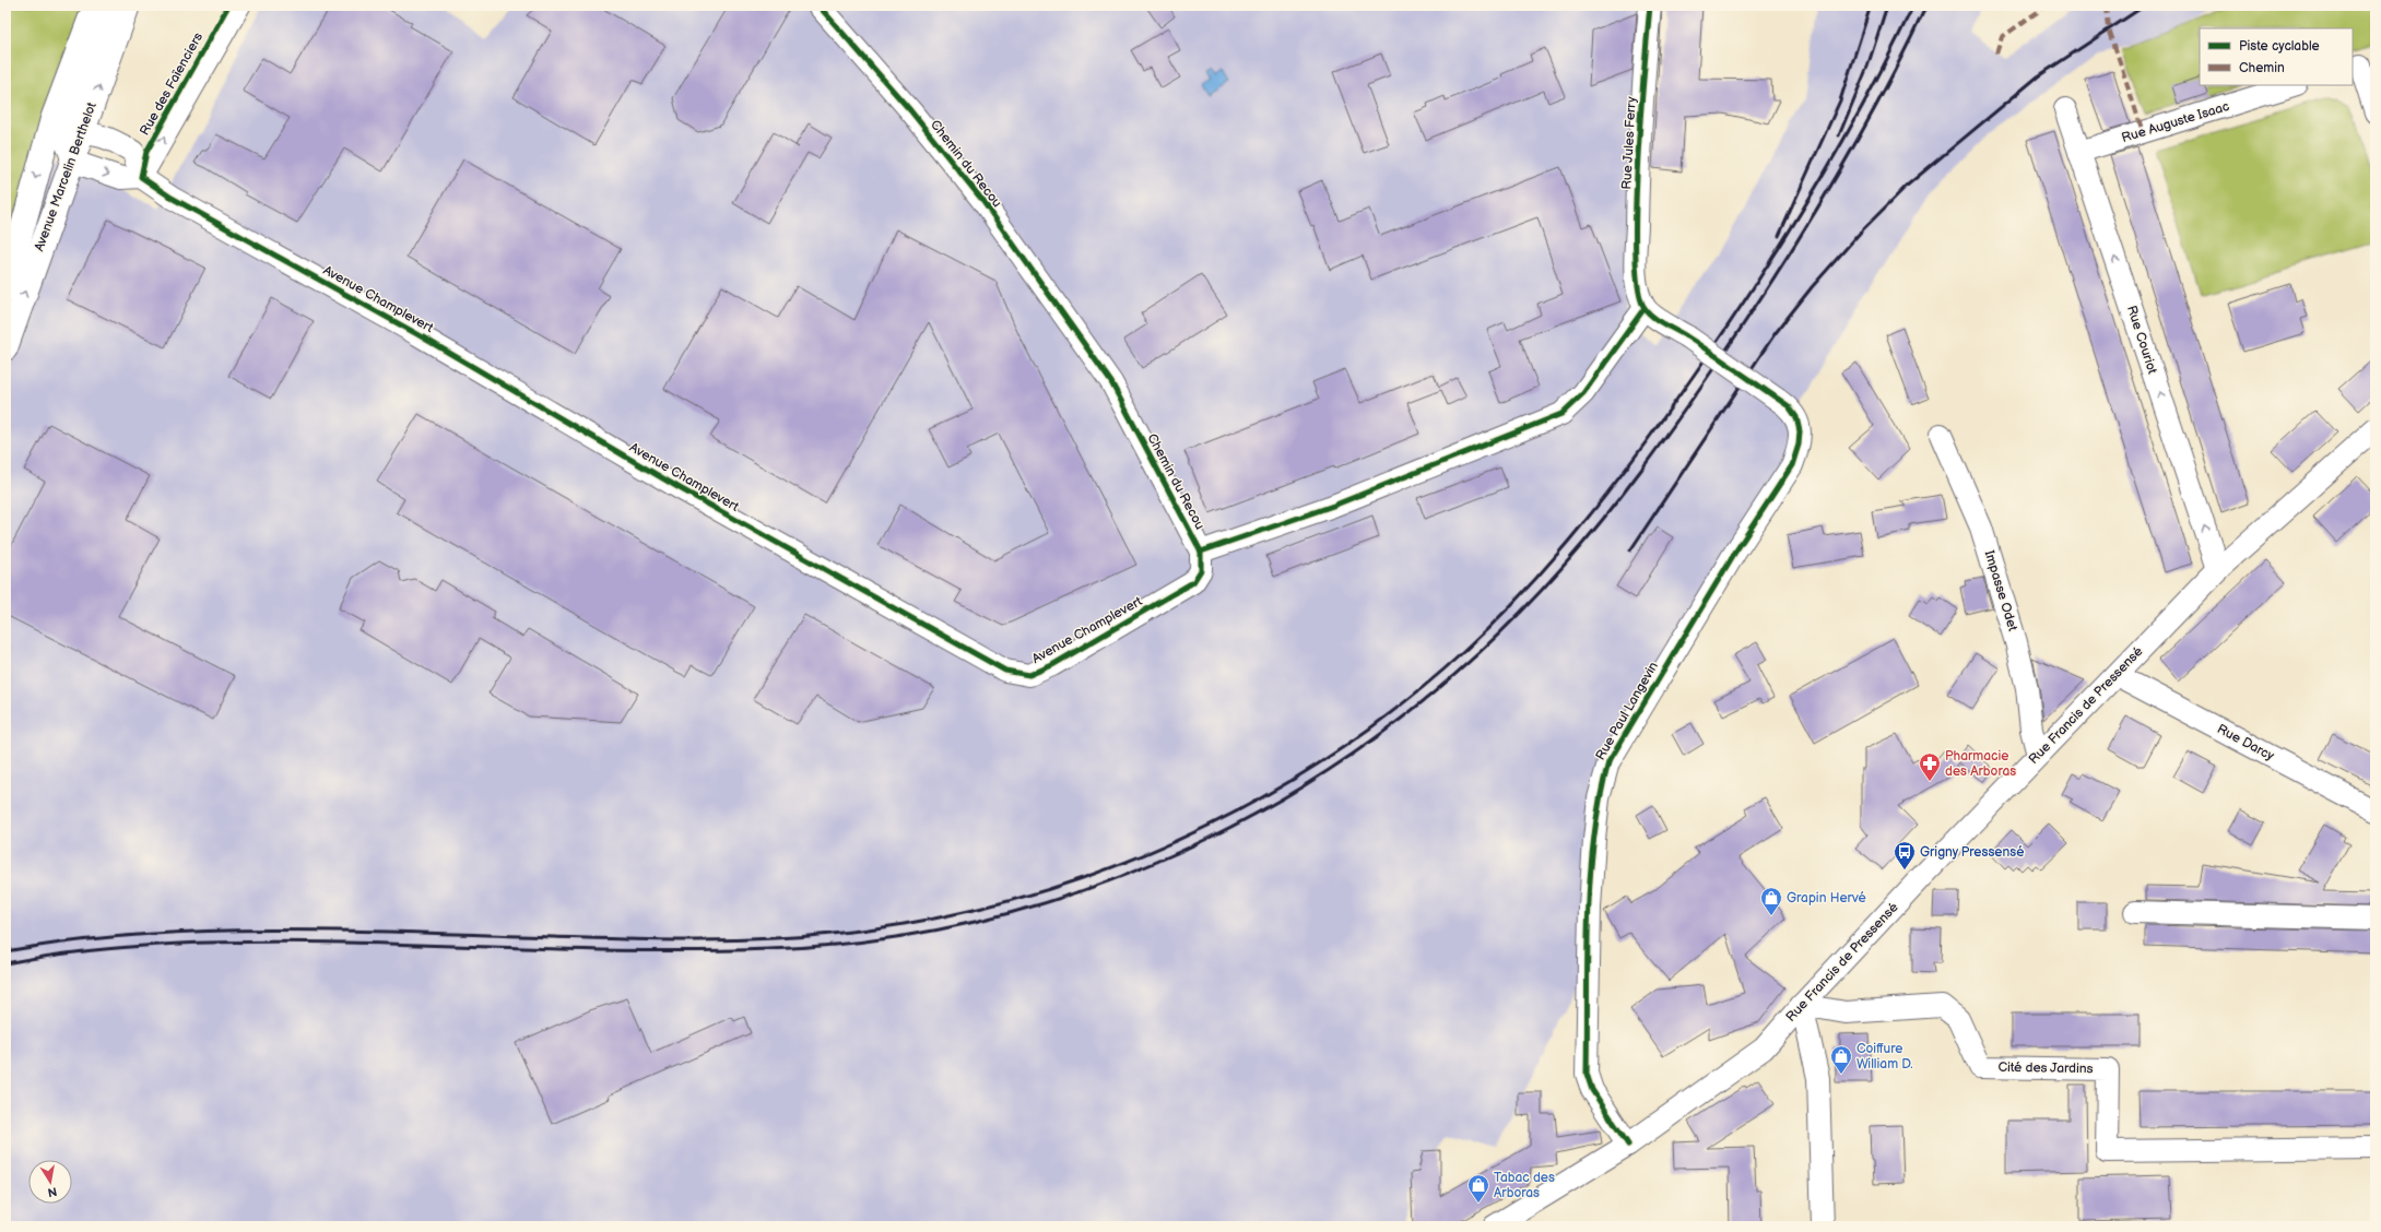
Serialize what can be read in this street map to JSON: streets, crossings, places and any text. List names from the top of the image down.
{
  "streets": {
    "street": [
      "Rue des Faïenciers",
      "Rue Auguste Isaac",
      "Rue Jules Ferry",
      "Chemin du Recou",
      "Avenue Marcelin Berthelot",
      "Avenue Champlevert",
      "Rue Couriot",
      "Impasse Odet",
      "Rue Francis de Pressensé",
      "Rue Paul Langevin",
      "Rue Darcy",
      "Cité des Jardins"
    ]
  },
  "crossings": [
    ["Rue des Faïenciers", "Avenue Champlevert"],
    ["Rue Auguste Isaac", "Rue Couriot"],
    ["Rue Jules Ferry", "Rue Paul Langevin"],
    ["Chemin du Recou", "Avenue Champlevert"],
    ["Rue Couriot", "Rue Francis de Pressensé"],
    ["Impasse Odet", "Rue Francis de Pressensé"],
    ["Rue Francis de Pressensé", "Rue Paul Langevin"],
    ["Rue Francis de Pressensé", "Rue Darcy"],
    ["Rue Francis de Pressensé", "Cité des Jardins"]
  ],
  "one_way": ["Rue des Faïenciers", "Rue Couriot"],
  "places": {
    "pharmacy": ["Pharmacie des Arboras"],
    "bus stop": ["Grigny Pressensé"],
    "shop": ["Grapin Hervé", "Coiffure William D.", "Tabac des Arboras"]
  },
  "legend": ["Piste cyclable", "Chemin"],
  "north": "bottom"
}
